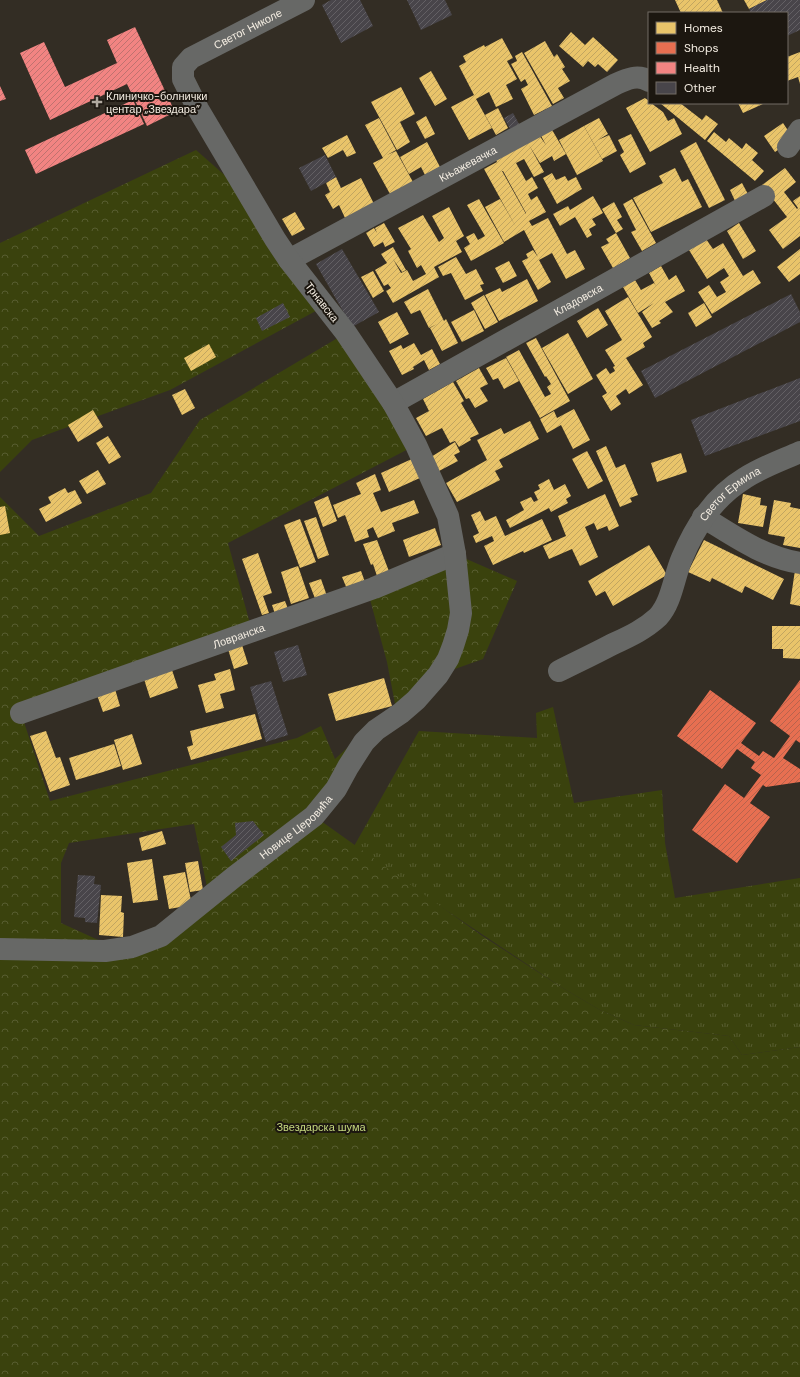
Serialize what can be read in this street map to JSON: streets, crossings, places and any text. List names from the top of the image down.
{
  "streets": {
    "street": [
      "Светог Николе",
      "Књажевачка",
      "Кладовска",
      "Трнавска",
      "Светог Ермила",
      "Ловранска",
      "Новице Церовића"
    ]
  },
  "crossings": [
    ["Светог Николе", "Трнавска"],
    ["Књажевачка", "Трнавска"],
    ["Кладовска", "Трнавска"],
    ["Трнавска", "Ловранска"],
    ["Трнавска", "Новице Церовића"],
    ["Ловранска", "Новице Церовића"]
  ],
  "parks": ["Звездарска шума"],
  "places": {
    "health": ["Клиничко-болнички центар „Звездара”"]
  },
  "legend": [
    "Homes",
    "Shops",
    "Health",
    "Other"
  ]
}
